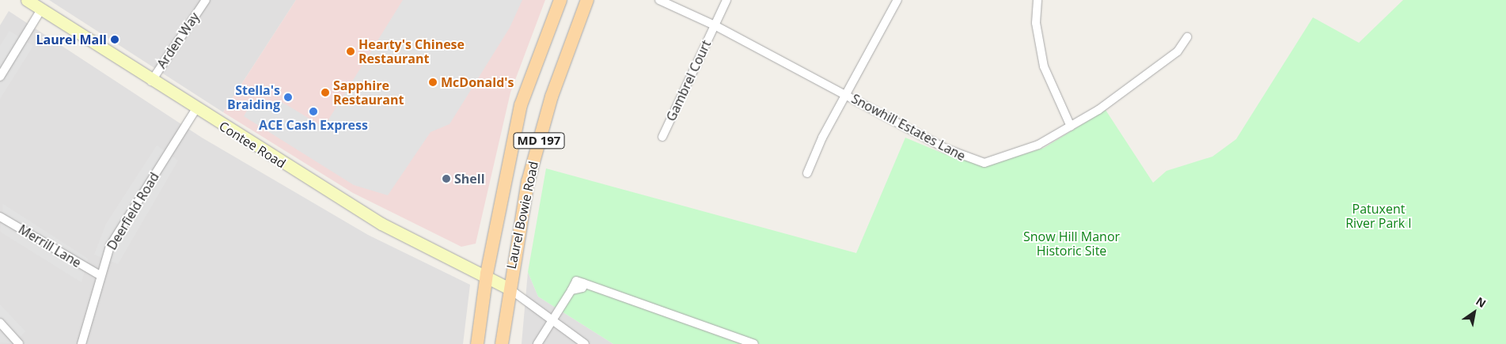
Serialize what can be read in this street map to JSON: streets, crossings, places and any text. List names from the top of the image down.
{
  "streets": {
    "main road": ["MD 197", "Laurel Bowie Road"],
    "street": [
      "Arden Way",
      "Gambrel Court",
      "Snowhill Estates Lane",
      "Contee Road",
      "Deerfield Road",
      "Merrill Lane"
    ]
  },
  "crossings": [
    ["Arden Way", "Contee Road"],
    ["Gambrel Court", "Snowhill Estates Lane"],
    ["Contee Road", "Deerfield Road"],
    ["Contee Road", "Laurel Bowie Road"],
    ["Deerfield Road", "Merrill Lane"]
  ],
  "parks": ["Patuxent River Park I", "Snow Hill Manor Historic Site"],
  "places": [
    "Laurel Mall",
    "Hearty's Chinese Restaurant",
    "McDonald's",
    "Sapphire Restaurant",
    "Stella's Braiding",
    "ACE Cash Express",
    "Shell"
  ],
  "north": "top right"
}
